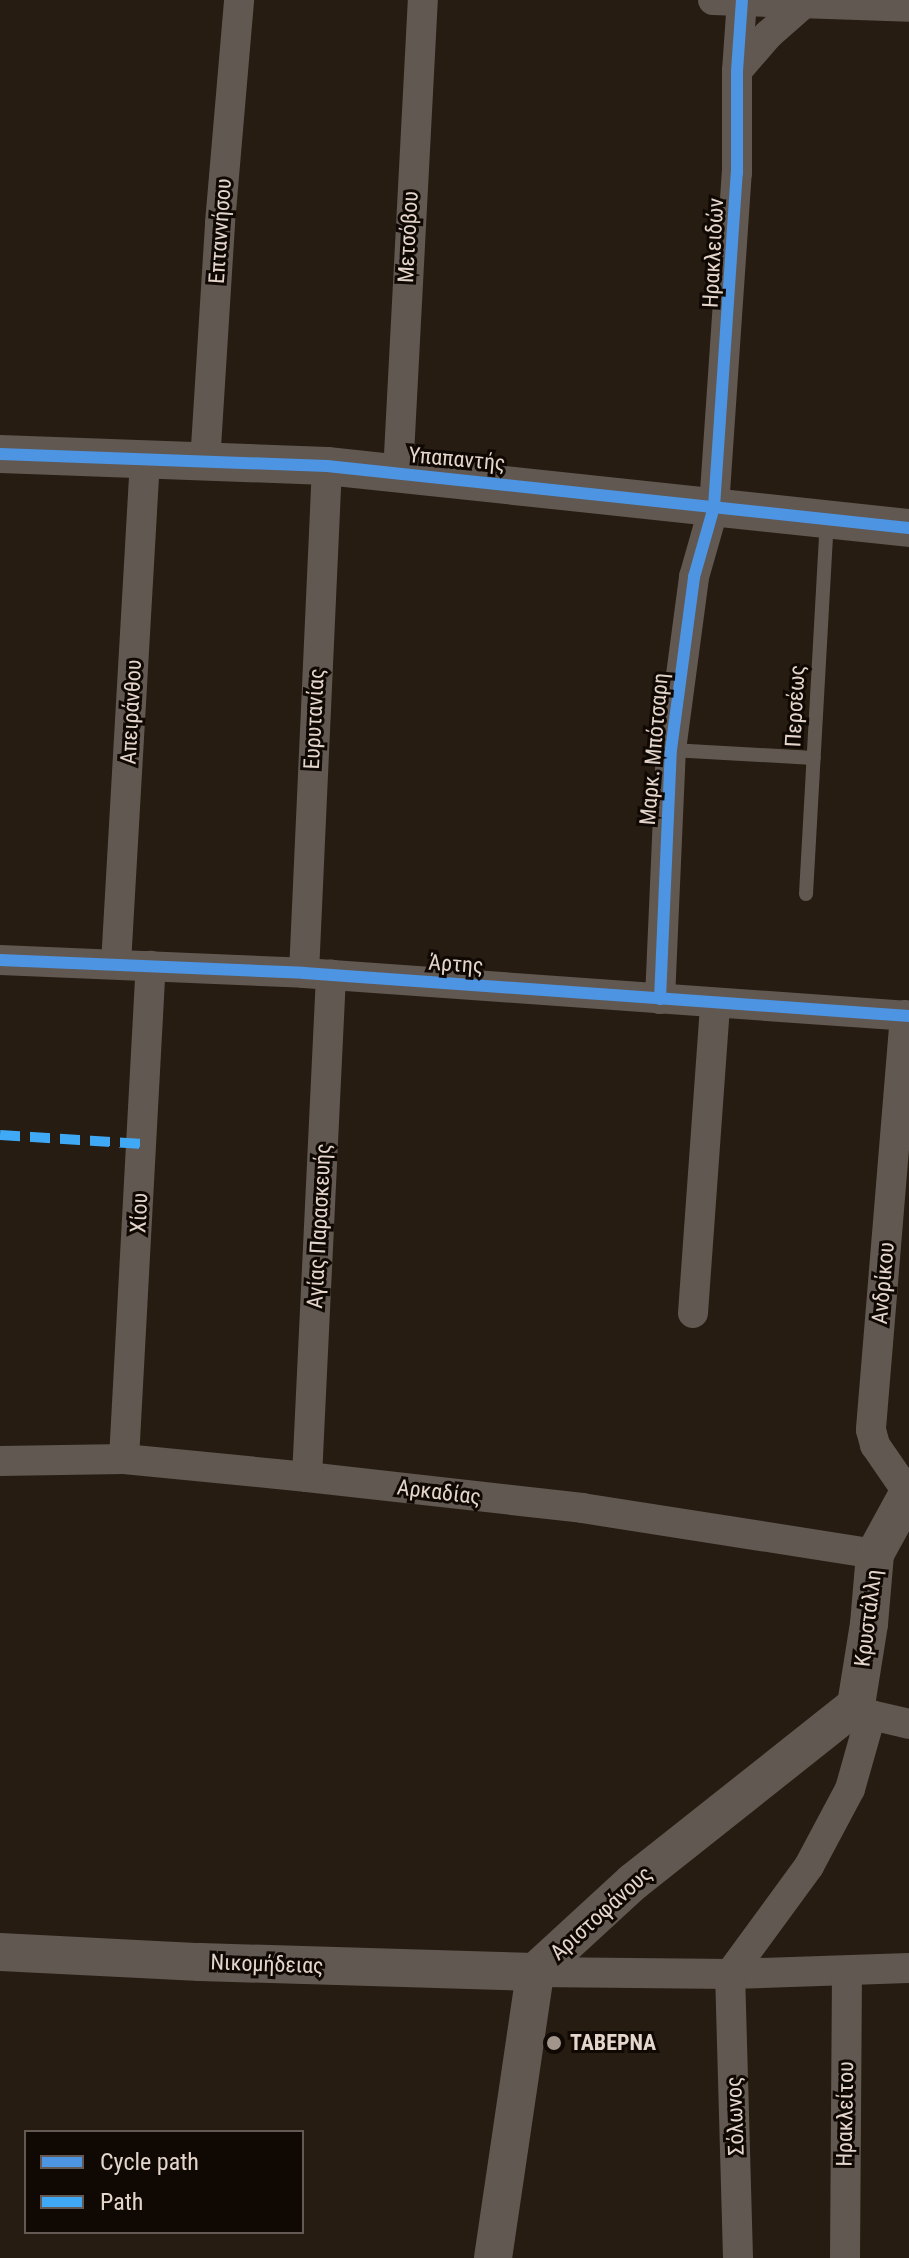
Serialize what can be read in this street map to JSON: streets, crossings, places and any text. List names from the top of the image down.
{
  "streets": {
    "street": [
      "Επταννήσου",
      "Μετσόβου",
      "Ηρακλειδών",
      "Υπαπαντής",
      "Απειράνθου",
      "Ευρυτανίας",
      "Μαρκ. Μπότσαρη",
      "Άρτης",
      "Χίου",
      "Αγίας Παρασκευής",
      "Ανδρίκου",
      "Αρκαδίας",
      "Κρυστάλλη",
      "Αριστοφάνους",
      "Νικομήδειας",
      "Ηρακλείτου",
      "Σόλωνος"
    ],
    "lane": ["Περσέως"]
  },
  "crossings": [
    ["Επταννήσου", "Υπαπαντής"],
    ["Μετσόβου", "Υπαπαντής"],
    ["Ηρακλειδών", "Υπαπαντής"],
    ["Ηρακλειδών", "Μαρκ. Μπότσαρη"],
    ["Υπαπαντής", "Περσέως"],
    ["Υπαπαντής", "Απειράνθου"],
    ["Υπαπαντής", "Ευρυτανίας"],
    ["Υπαπαντής", "Μαρκ. Μπότσαρη"],
    ["Απειράνθου", "Άρτης"],
    ["Ευρυτανίας", "Άρτης"],
    ["Ευρυτανίας", "Αγίας Παρασκευής"],
    ["Μαρκ. Μπότσαρη", "Άρτης"],
    ["Άρτης", "Χίου"],
    ["Άρτης", "Αγίας Παρασκευής"],
    ["Άρτης", "Ανδρίκου"],
    ["Χίου", "Αρκαδίας"],
    ["Αγίας Παρασκευής", "Αρκαδίας"],
    ["Ανδρίκου", "Κρυστάλλη"],
    ["Αρκαδίας", "Κρυστάλλη"],
    ["Κρυστάλλη", "Αριστοφάνους"],
    ["Αριστοφάνους", "Νικομήδειας"]
  ],
  "places": ["ΤΑΒΕΡΝΑ"],
  "legend": ["Cycle path", "Path"]
}
